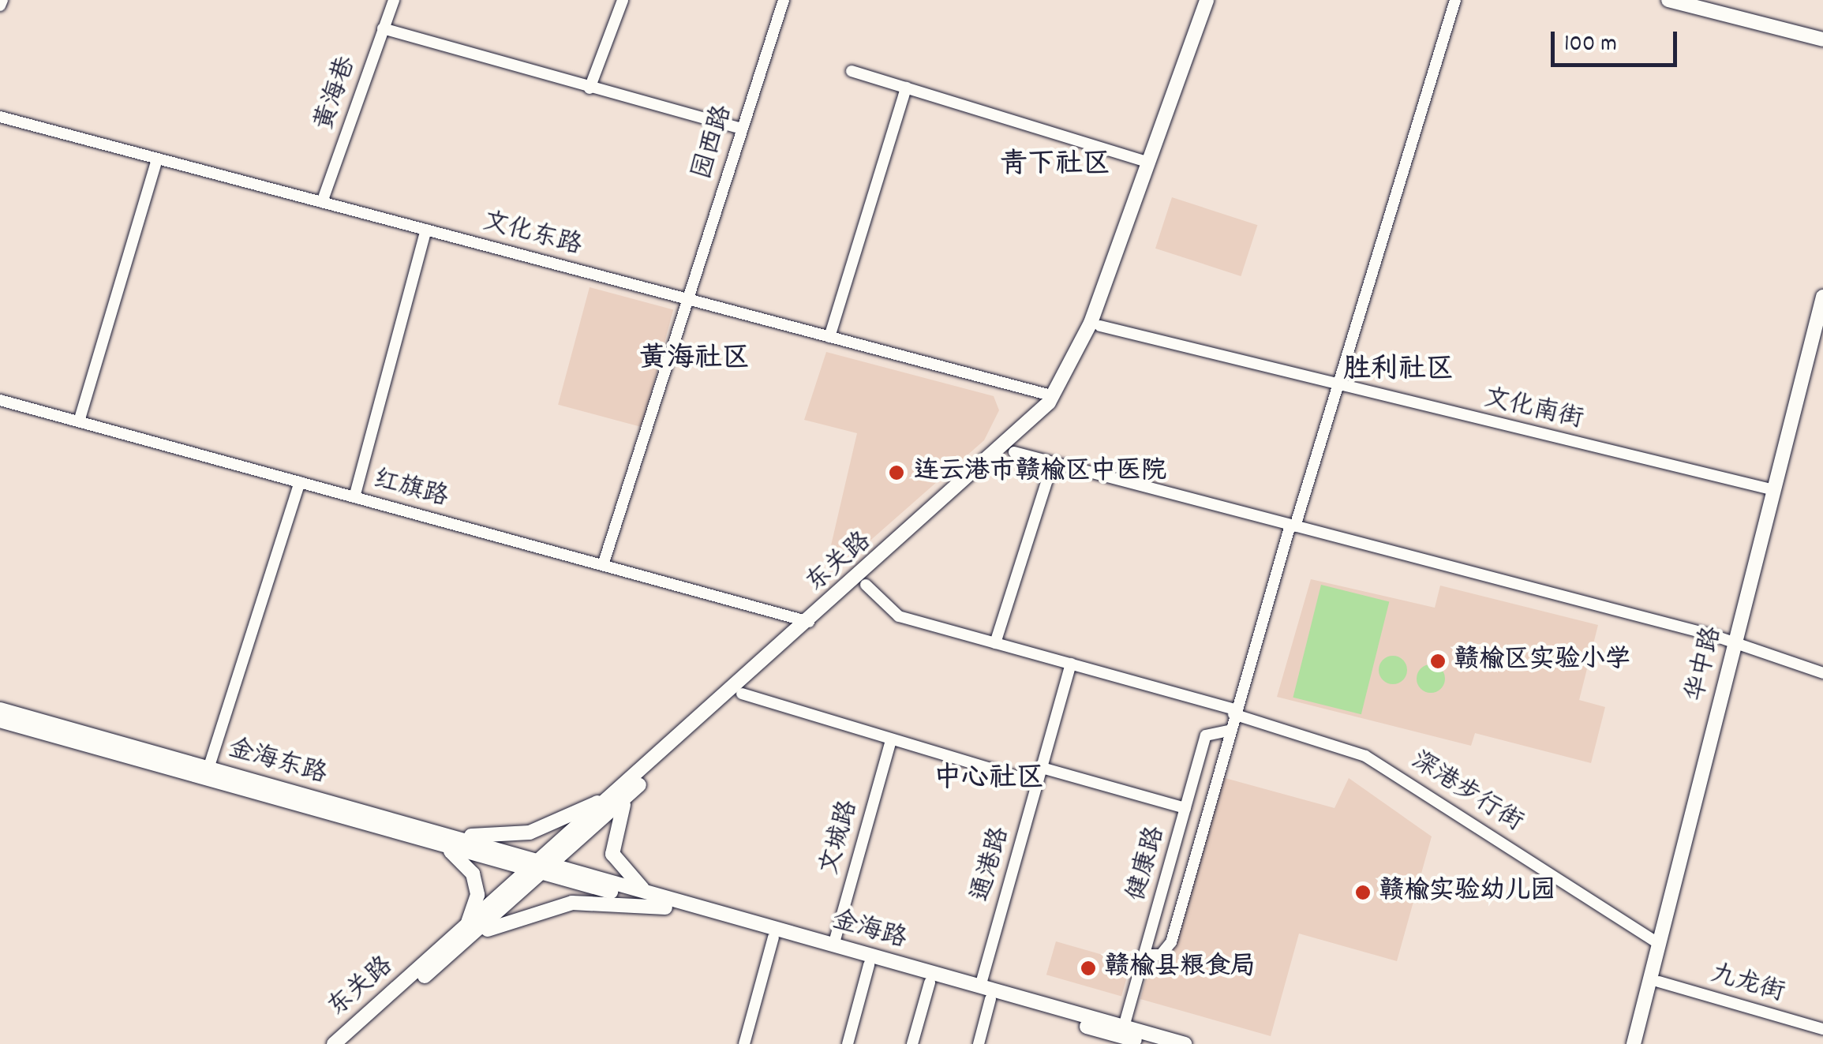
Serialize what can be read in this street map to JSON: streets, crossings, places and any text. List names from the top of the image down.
{
  "streets": {
    "main road": [
      "东关路",
      "华中路",
      "金海东路",
      "金海路"
    ],
    "street": [
      "黄海巷",
      "园西路",
      "文化东路",
      "文化南街",
      "红旗路",
      "深港步行街",
      "文城路",
      "健康路",
      "通港路",
      "九龙街"
    ]
  },
  "crossings": [
    ["黄海巷", "文化东路"],
    ["园西路", "文化东路"],
    ["园西路", "红旗路"],
    ["文化东路", "东关路"],
    ["文化南街", "东关路"],
    ["文化南街", "华中路"],
    ["红旗路", "东关路"],
    ["东关路", "金海东路"],
    ["东关路", "深港步行街"],
    ["东关路", "金海路"],
    ["华中路", "深港步行街"],
    ["华中路", "九龙街"],
    ["金海东路", "金海路"],
    ["深港步行街", "通港路"],
    ["文城路", "金海路"],
    ["健康路", "金海路"],
    ["通港路", "金海路"]
  ],
  "districts": [
    "青下社区",
    "黄海社区",
    "胜利社区",
    "中心社区"
  ],
  "places": [
    "连云港市赣榆区中医院",
    "赣榆区实验小学",
    "赣榆实验幼儿园",
    "赣榆县粮食局"
  ],
  "scale_bar": "100 m"
}
